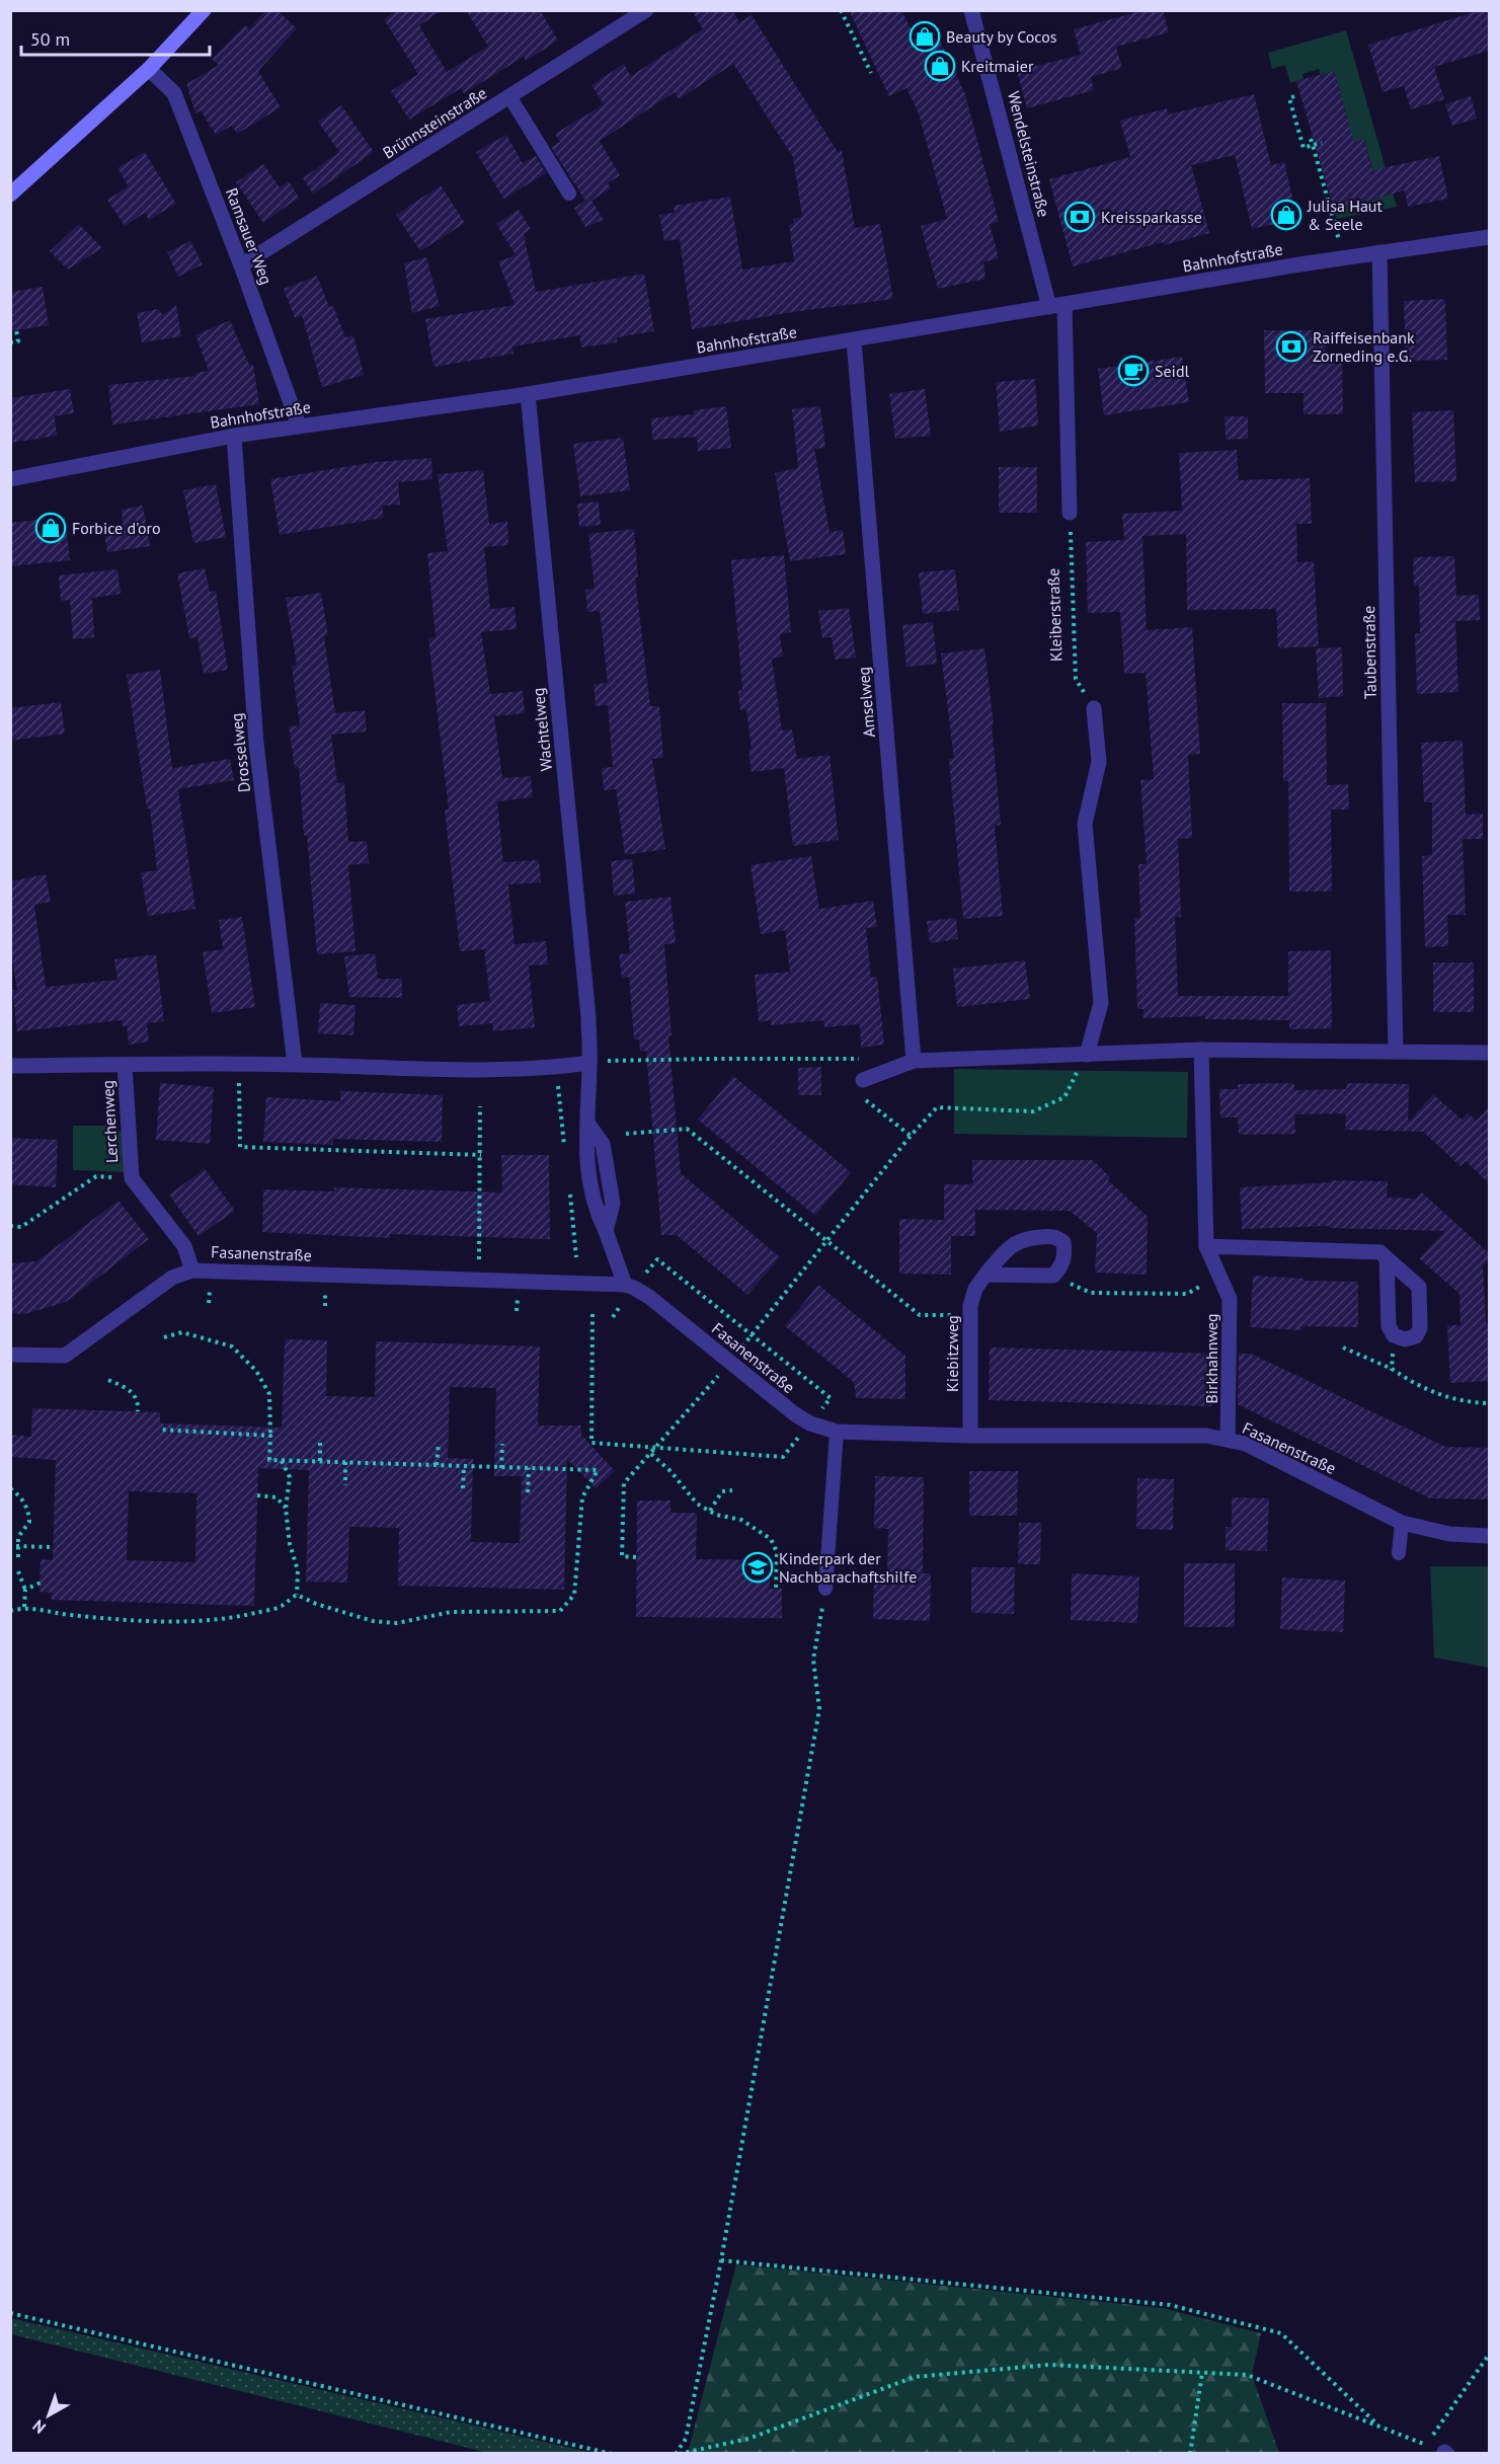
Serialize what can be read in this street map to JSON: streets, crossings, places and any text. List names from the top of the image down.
{
  "streets": {
    "street": [
      "Brünnsteinstraße",
      "Wendelsteinstraße",
      "Ramsauer Weg",
      "Bahnhofstraße",
      "Taubenstraße",
      "Amselweg",
      "Wachtelweg",
      "Drosselweg",
      "Lerchenweg",
      "Fasanenstraße",
      "Kiebitzweg",
      "Birkhahnweg"
    ],
    "path": ["Kleiberstraße"]
  },
  "crossings": [
    ["Brünnsteinstraße", "Ramsauer Weg"],
    ["Wendelsteinstraße", "Bahnhofstraße"],
    ["Ramsauer Weg", "Bahnhofstraße"],
    ["Bahnhofstraße", "Taubenstraße"],
    ["Bahnhofstraße", "Amselweg"],
    ["Bahnhofstraße", "Wachtelweg"],
    ["Bahnhofstraße", "Drosselweg"],
    ["Wachtelweg", "Fasanenstraße"],
    ["Lerchenweg", "Fasanenstraße"],
    ["Fasanenstraße", "Kiebitzweg"],
    ["Fasanenstraße", "Birkhahnweg"]
  ],
  "places": {
    "shop": [
      "Beauty by Cocos",
      "Kreitmaier",
      "Julisa Haut & Seele",
      "Forbice d'oro"
    ],
    "bank": ["Kreissparkasse", "Raiffeisenbank Zorneding e.G."],
    "cafe": ["Seidl"],
    "school or university": ["Kinderpark der Nachbarachaftshilfe"]
  },
  "scale_bar": "50 m",
  "north": "bottom left"
}
